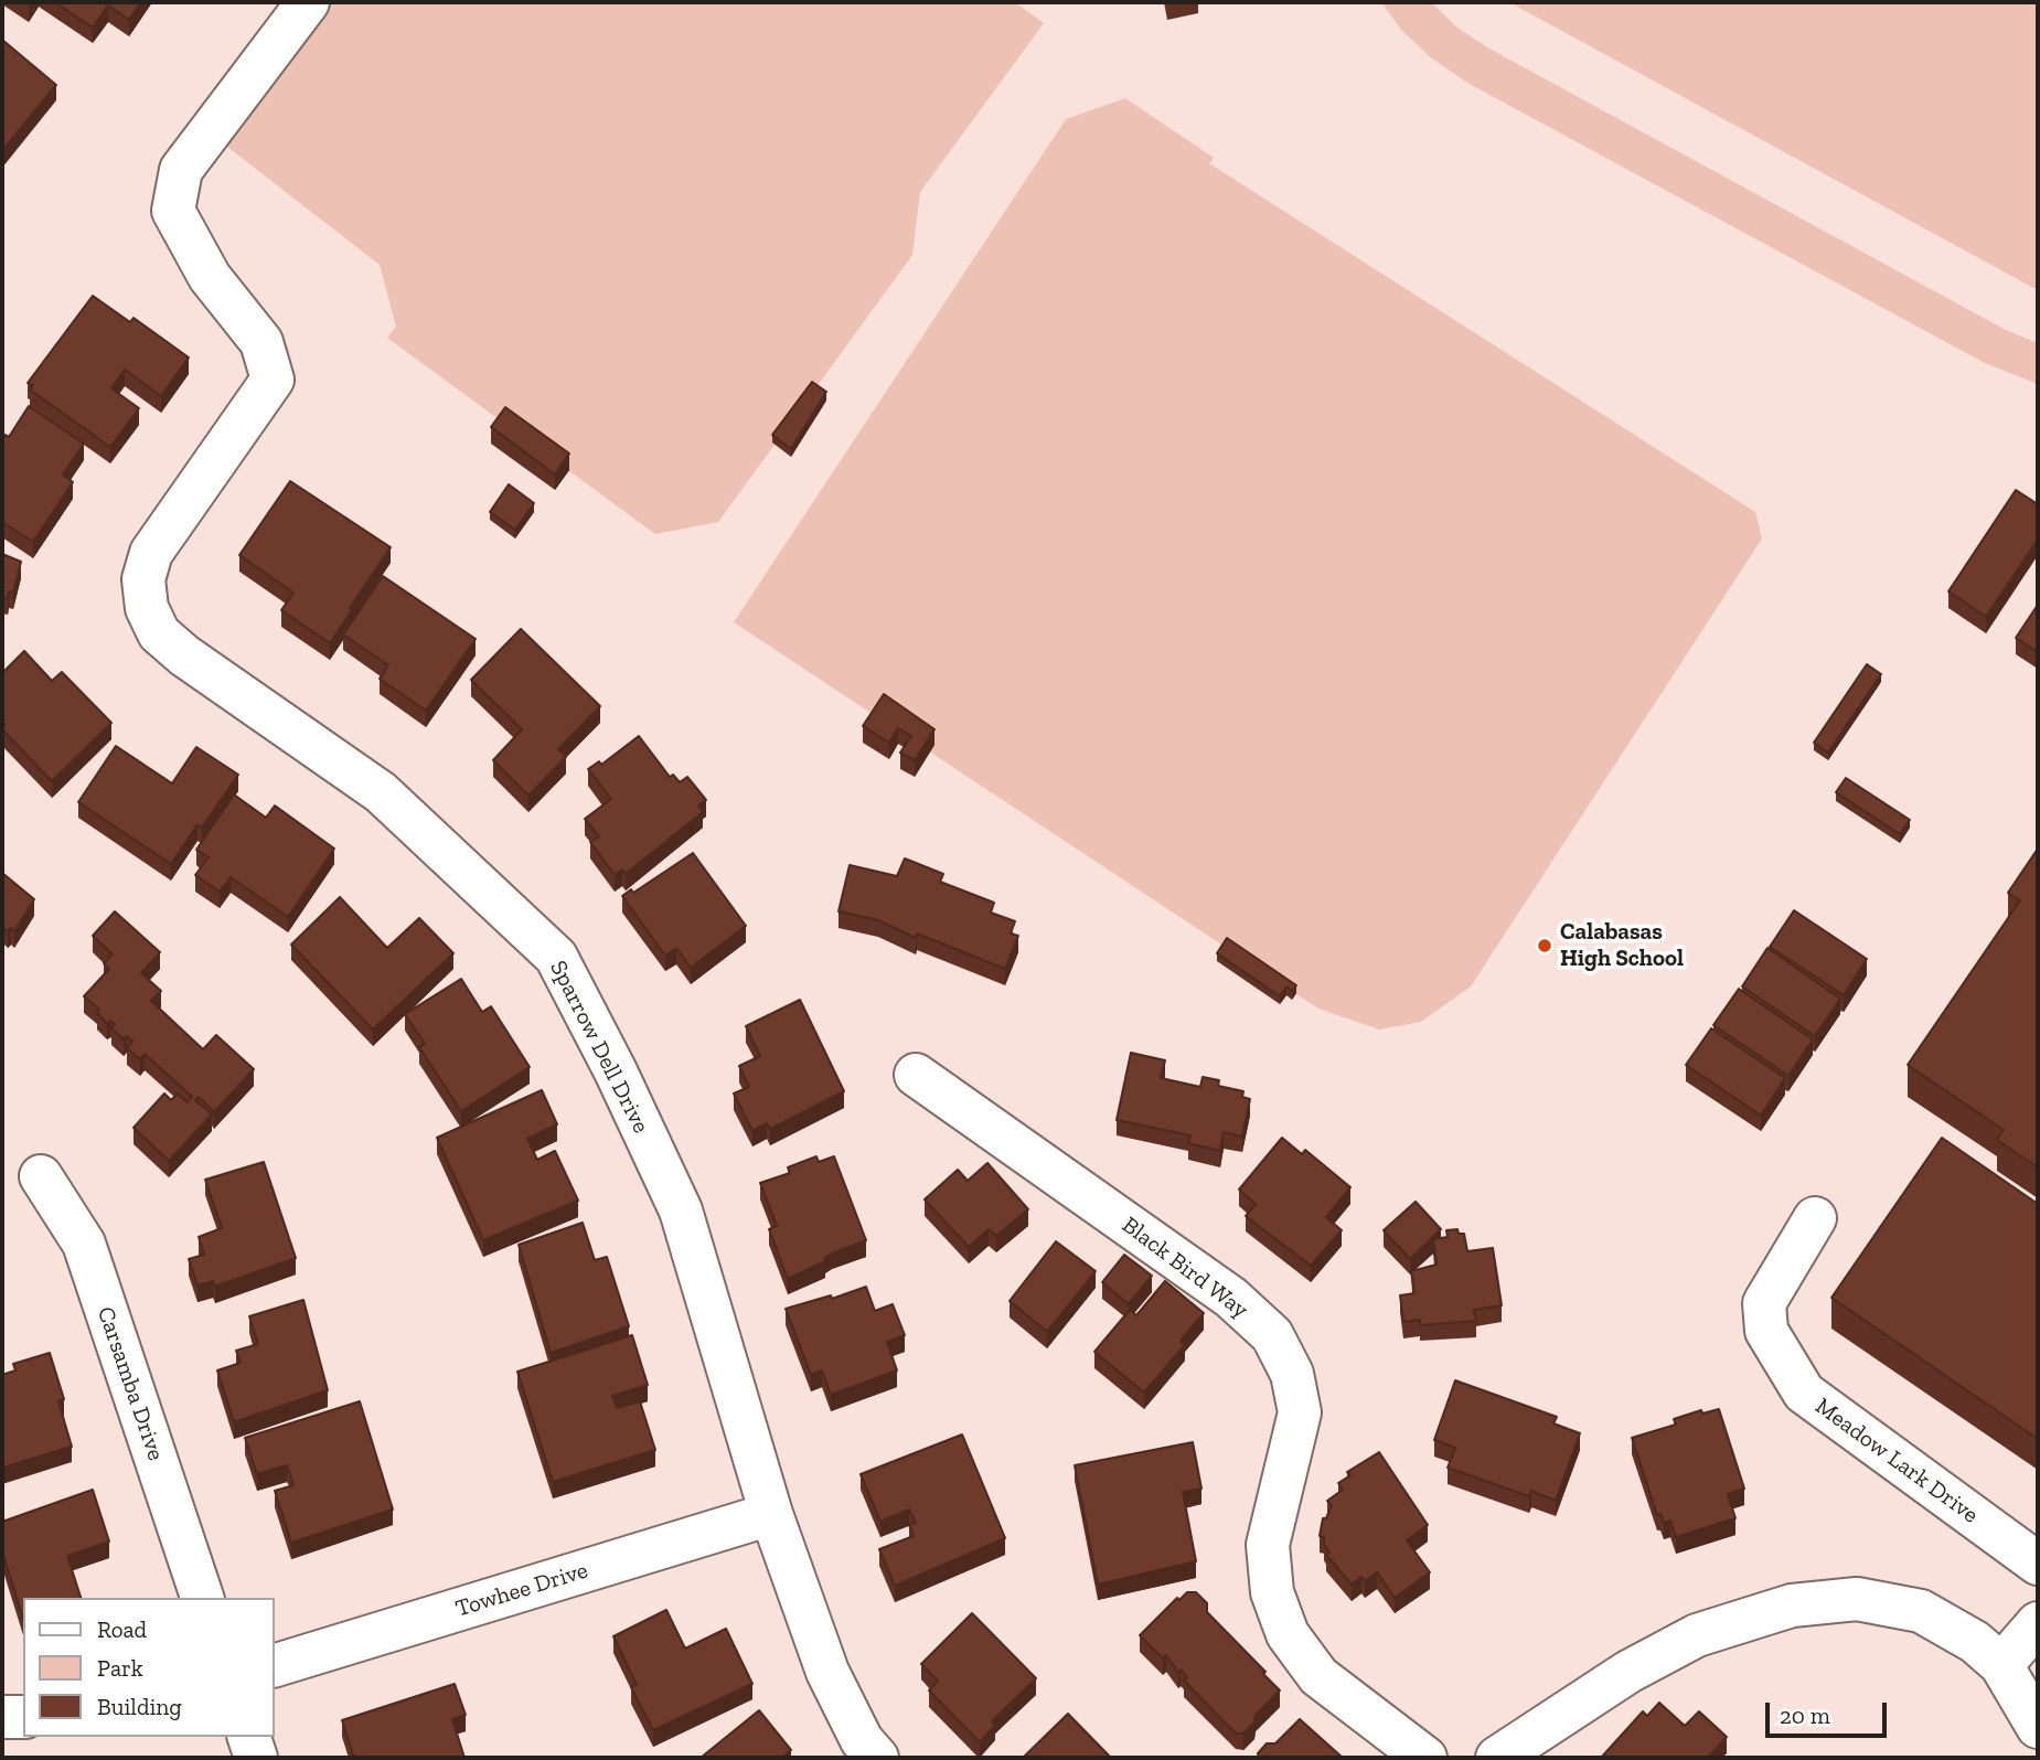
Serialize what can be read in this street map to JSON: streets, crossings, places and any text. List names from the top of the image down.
{
  "streets": {
    "street": [
      "Sparrow Dell Drive",
      "Black Bird Way",
      "Carsamba Drive",
      "Meadow Lark Drive",
      "Towhee Drive"
    ]
  },
  "crossings": [
    ["Sparrow Dell Drive", "Towhee Drive"]
  ],
  "places": ["Calabasas High School"],
  "legend": ["Road", "Park", "Building"],
  "scale_bar": "20 m"
}
